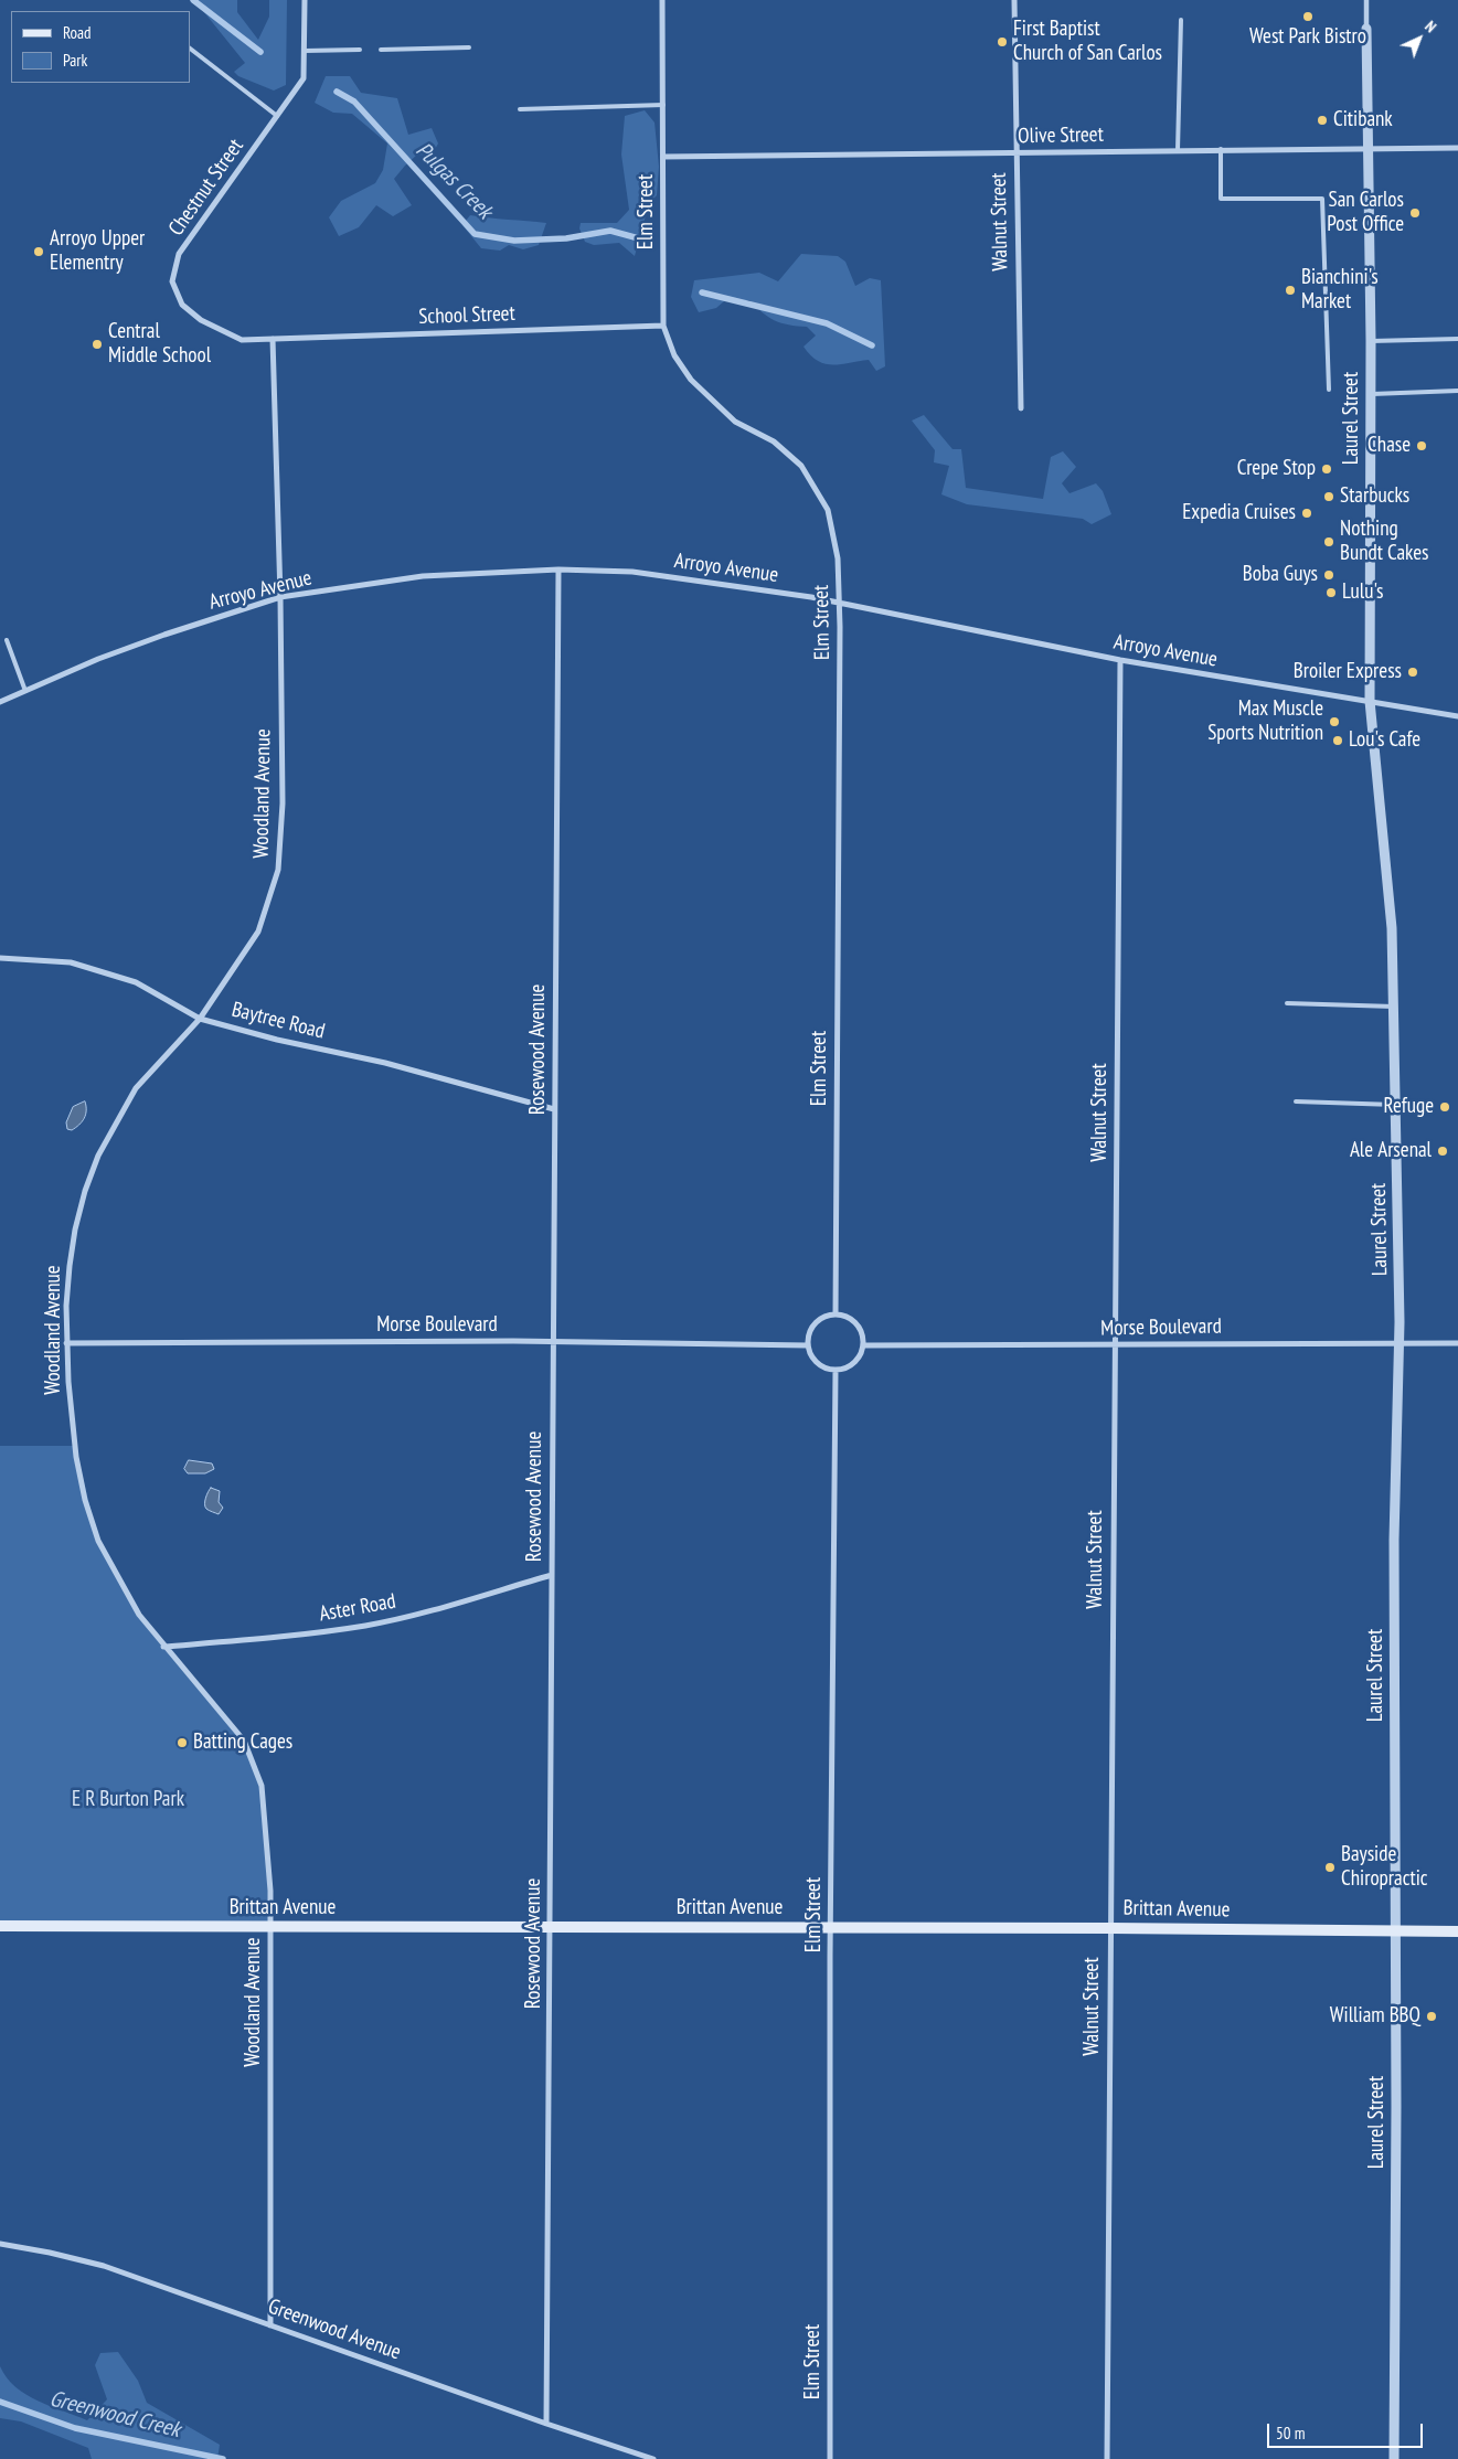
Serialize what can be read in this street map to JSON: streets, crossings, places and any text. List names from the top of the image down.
{
  "streets": {
    "main road": ["Brittan Avenue"],
    "street": [
      "Olive Street",
      "Chestnut Street",
      "Elm Street",
      "Walnut Street",
      "School Street",
      "Laurel Street",
      "Arroyo Avenue",
      "Woodland Avenue",
      "Baytree Road",
      "Rosewood Avenue",
      "Morse Boulevard",
      "Aster Road",
      "Greenwood Avenue"
    ]
  },
  "crossings": [
    ["Olive Street", "Elm Street"],
    ["Olive Street", "Walnut Street"],
    ["Olive Street", "Laurel Street"],
    ["Chestnut Street", "School Street"],
    ["Chestnut Street", "Woodland Avenue"],
    ["Elm Street", "School Street"],
    ["Elm Street", "Arroyo Avenue"],
    ["Elm Street", "Morse Boulevard"],
    ["Elm Street", "Brittan Avenue"],
    ["Walnut Street", "Arroyo Avenue"],
    ["Walnut Street", "Morse Boulevard"],
    ["Walnut Street", "Brittan Avenue"],
    ["School Street", "Woodland Avenue"],
    ["Laurel Street", "Arroyo Avenue"],
    ["Laurel Street", "Morse Boulevard"],
    ["Laurel Street", "Brittan Avenue"],
    ["Arroyo Avenue", "Woodland Avenue"],
    ["Arroyo Avenue", "Rosewood Avenue"],
    ["Woodland Avenue", "Baytree Road"],
    ["Woodland Avenue", "Morse Boulevard"],
    ["Woodland Avenue", "Aster Road"],
    ["Woodland Avenue", "Brittan Avenue"],
    ["Woodland Avenue", "Greenwood Avenue"],
    ["Baytree Road", "Rosewood Avenue"],
    ["Rosewood Avenue", "Morse Boulevard"],
    ["Rosewood Avenue", "Aster Road"],
    ["Rosewood Avenue", "Brittan Avenue"],
    ["Rosewood Avenue", "Greenwood Avenue"]
  ],
  "water": ["Pulgas Creek", "Greenwood Creek"],
  "parks": ["E R Burton Park"],
  "places": [
    "West Park Bistro",
    "First Baptist Church of San Carlos",
    "Citibank",
    "San Carlos Post Office",
    "Arroyo Upper Elementry",
    "Bianchini's Market",
    "Central Middle School",
    "Chase",
    "Crepe Stop",
    "Starbucks",
    "Expedia Cruises",
    "Nothing Bundt Cakes",
    "Boba Guys",
    "Lulu's",
    "Broiler Express",
    "Max Muscle Sports Nutrition",
    "Lou's Cafe",
    "Refuge",
    "Ale Arsenal",
    "Batting Cages",
    "Bayside Chiropractic",
    "William BBQ"
  ],
  "legend": ["Road", "Park"],
  "scale_bar": "50 m",
  "north": "top right"
}
